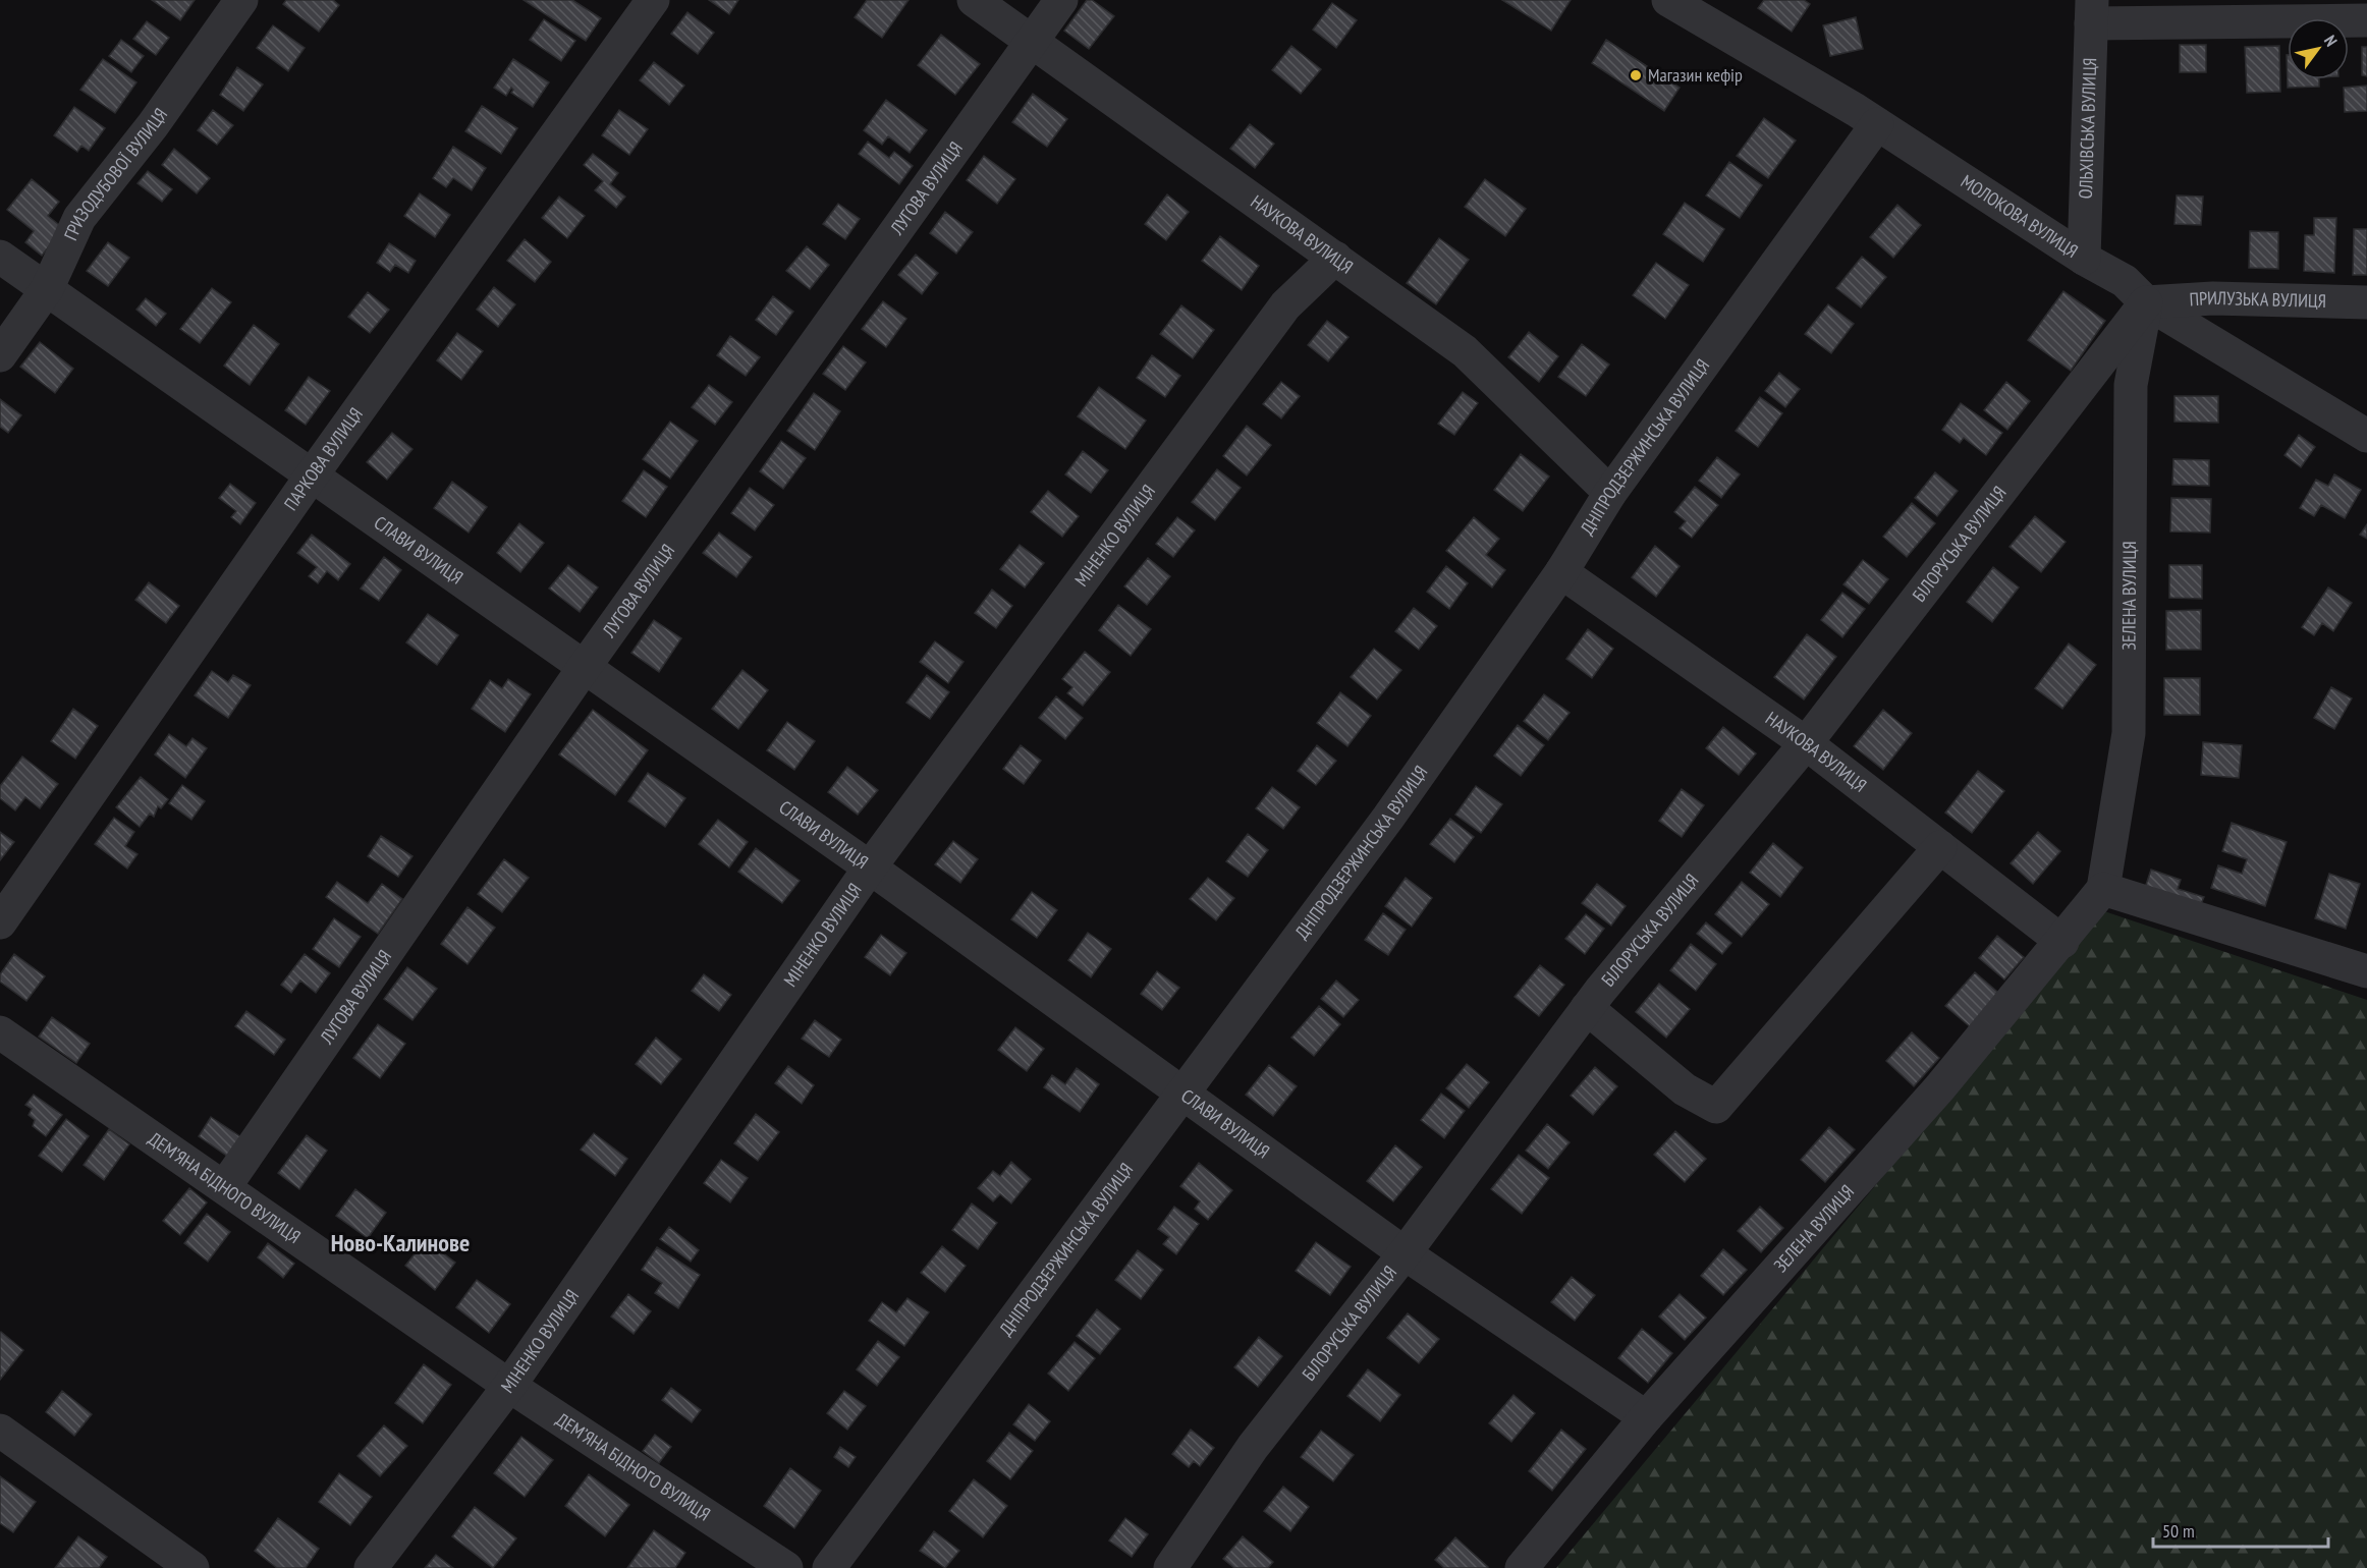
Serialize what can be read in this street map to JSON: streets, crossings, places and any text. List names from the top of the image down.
{
  "streets": {
    "street": [
      "ОЛЬХІВСЬКА ВУЛИЦЯ",
      "ГРИЗОДУБОВОЇ ВУЛИЦЯ",
      "ЛУГОВА ВУЛИЦЯ",
      "МОЛОКОВА ВУЛИЦЯ",
      "НАУКОВА ВУЛИЦЯ",
      "ПРИЛУЗЬКА ВУЛИЦЯ",
      "ДНІПРОДЗЕРЖИНСЬКА ВУЛИЦЯ",
      "ПАРКОВА ВУЛИЦЯ",
      "МІНЕНКО ВУЛИЦЯ",
      "БІЛОРУСЬКА ВУЛИЦЯ",
      "СЛАВИ ВУЛИЦЯ",
      "ЗЕЛЕНА ВУЛИЦЯ",
      "ДЕМ’ЯНА БІДНОГО ВУЛИЦЯ"
    ]
  },
  "crossings": [
    ["ОЛЬХІВСЬКА ВУЛИЦЯ", "МОЛОКОВА ВУЛИЦЯ"],
    ["ГРИЗОДУБОВОЇ ВУЛИЦЯ", "СЛАВИ ВУЛИЦЯ"],
    ["ЛУГОВА ВУЛИЦЯ", "НАУКОВА ВУЛИЦЯ"],
    ["ЛУГОВА ВУЛИЦЯ", "СЛАВИ ВУЛИЦЯ"],
    ["ЛУГОВА ВУЛИЦЯ", "ДЕМ’ЯНА БІДНОГО ВУЛИЦЯ"],
    ["МОЛОКОВА ВУЛИЦЯ", "ПРИЛУЗЬКА ВУЛИЦЯ"],
    ["МОЛОКОВА ВУЛИЦЯ", "ДНІПРОДЗЕРЖИНСЬКА ВУЛИЦЯ"],
    ["МОЛОКОВА ВУЛИЦЯ", "БІЛОРУСЬКА ВУЛИЦЯ"],
    ["МОЛОКОВА ВУЛИЦЯ", "ЗЕЛЕНА ВУЛИЦЯ"],
    ["НАУКОВА ВУЛИЦЯ", "ДНІПРОДЗЕРЖИНСЬКА ВУЛИЦЯ"],
    ["НАУКОВА ВУЛИЦЯ", "МІНЕНКО ВУЛИЦЯ"],
    ["НАУКОВА ВУЛИЦЯ", "БІЛОРУСЬКА ВУЛИЦЯ"],
    ["НАУКОВА ВУЛИЦЯ", "ЗЕЛЕНА ВУЛИЦЯ"],
    ["ПРИЛУЗЬКА ВУЛИЦЯ", "БІЛОРУСЬКА ВУЛИЦЯ"],
    ["ПРИЛУЗЬКА ВУЛИЦЯ", "ЗЕЛЕНА ВУЛИЦЯ"],
    ["ДНІПРОДЗЕРЖИНСЬКА ВУЛИЦЯ", "СЛАВИ ВУЛИЦЯ"],
    ["ПАРКОВА ВУЛИЦЯ", "СЛАВИ ВУЛИЦЯ"],
    ["МІНЕНКО ВУЛИЦЯ", "СЛАВИ ВУЛИЦЯ"],
    ["МІНЕНКО ВУЛИЦЯ", "ДЕМ’ЯНА БІДНОГО ВУЛИЦЯ"],
    ["БІЛОРУСЬКА ВУЛИЦЯ", "СЛАВИ ВУЛИЦЯ"],
    ["БІЛОРУСЬКА ВУЛИЦЯ", "ЗЕЛЕНА ВУЛИЦЯ"],
    ["СЛАВИ ВУЛИЦЯ", "ЗЕЛЕНА ВУЛИЦЯ"]
  ],
  "districts": ["Ново-Калинове"],
  "places": ["Магазин кефір"],
  "scale_bar": "50 m",
  "north": "top right"
}
